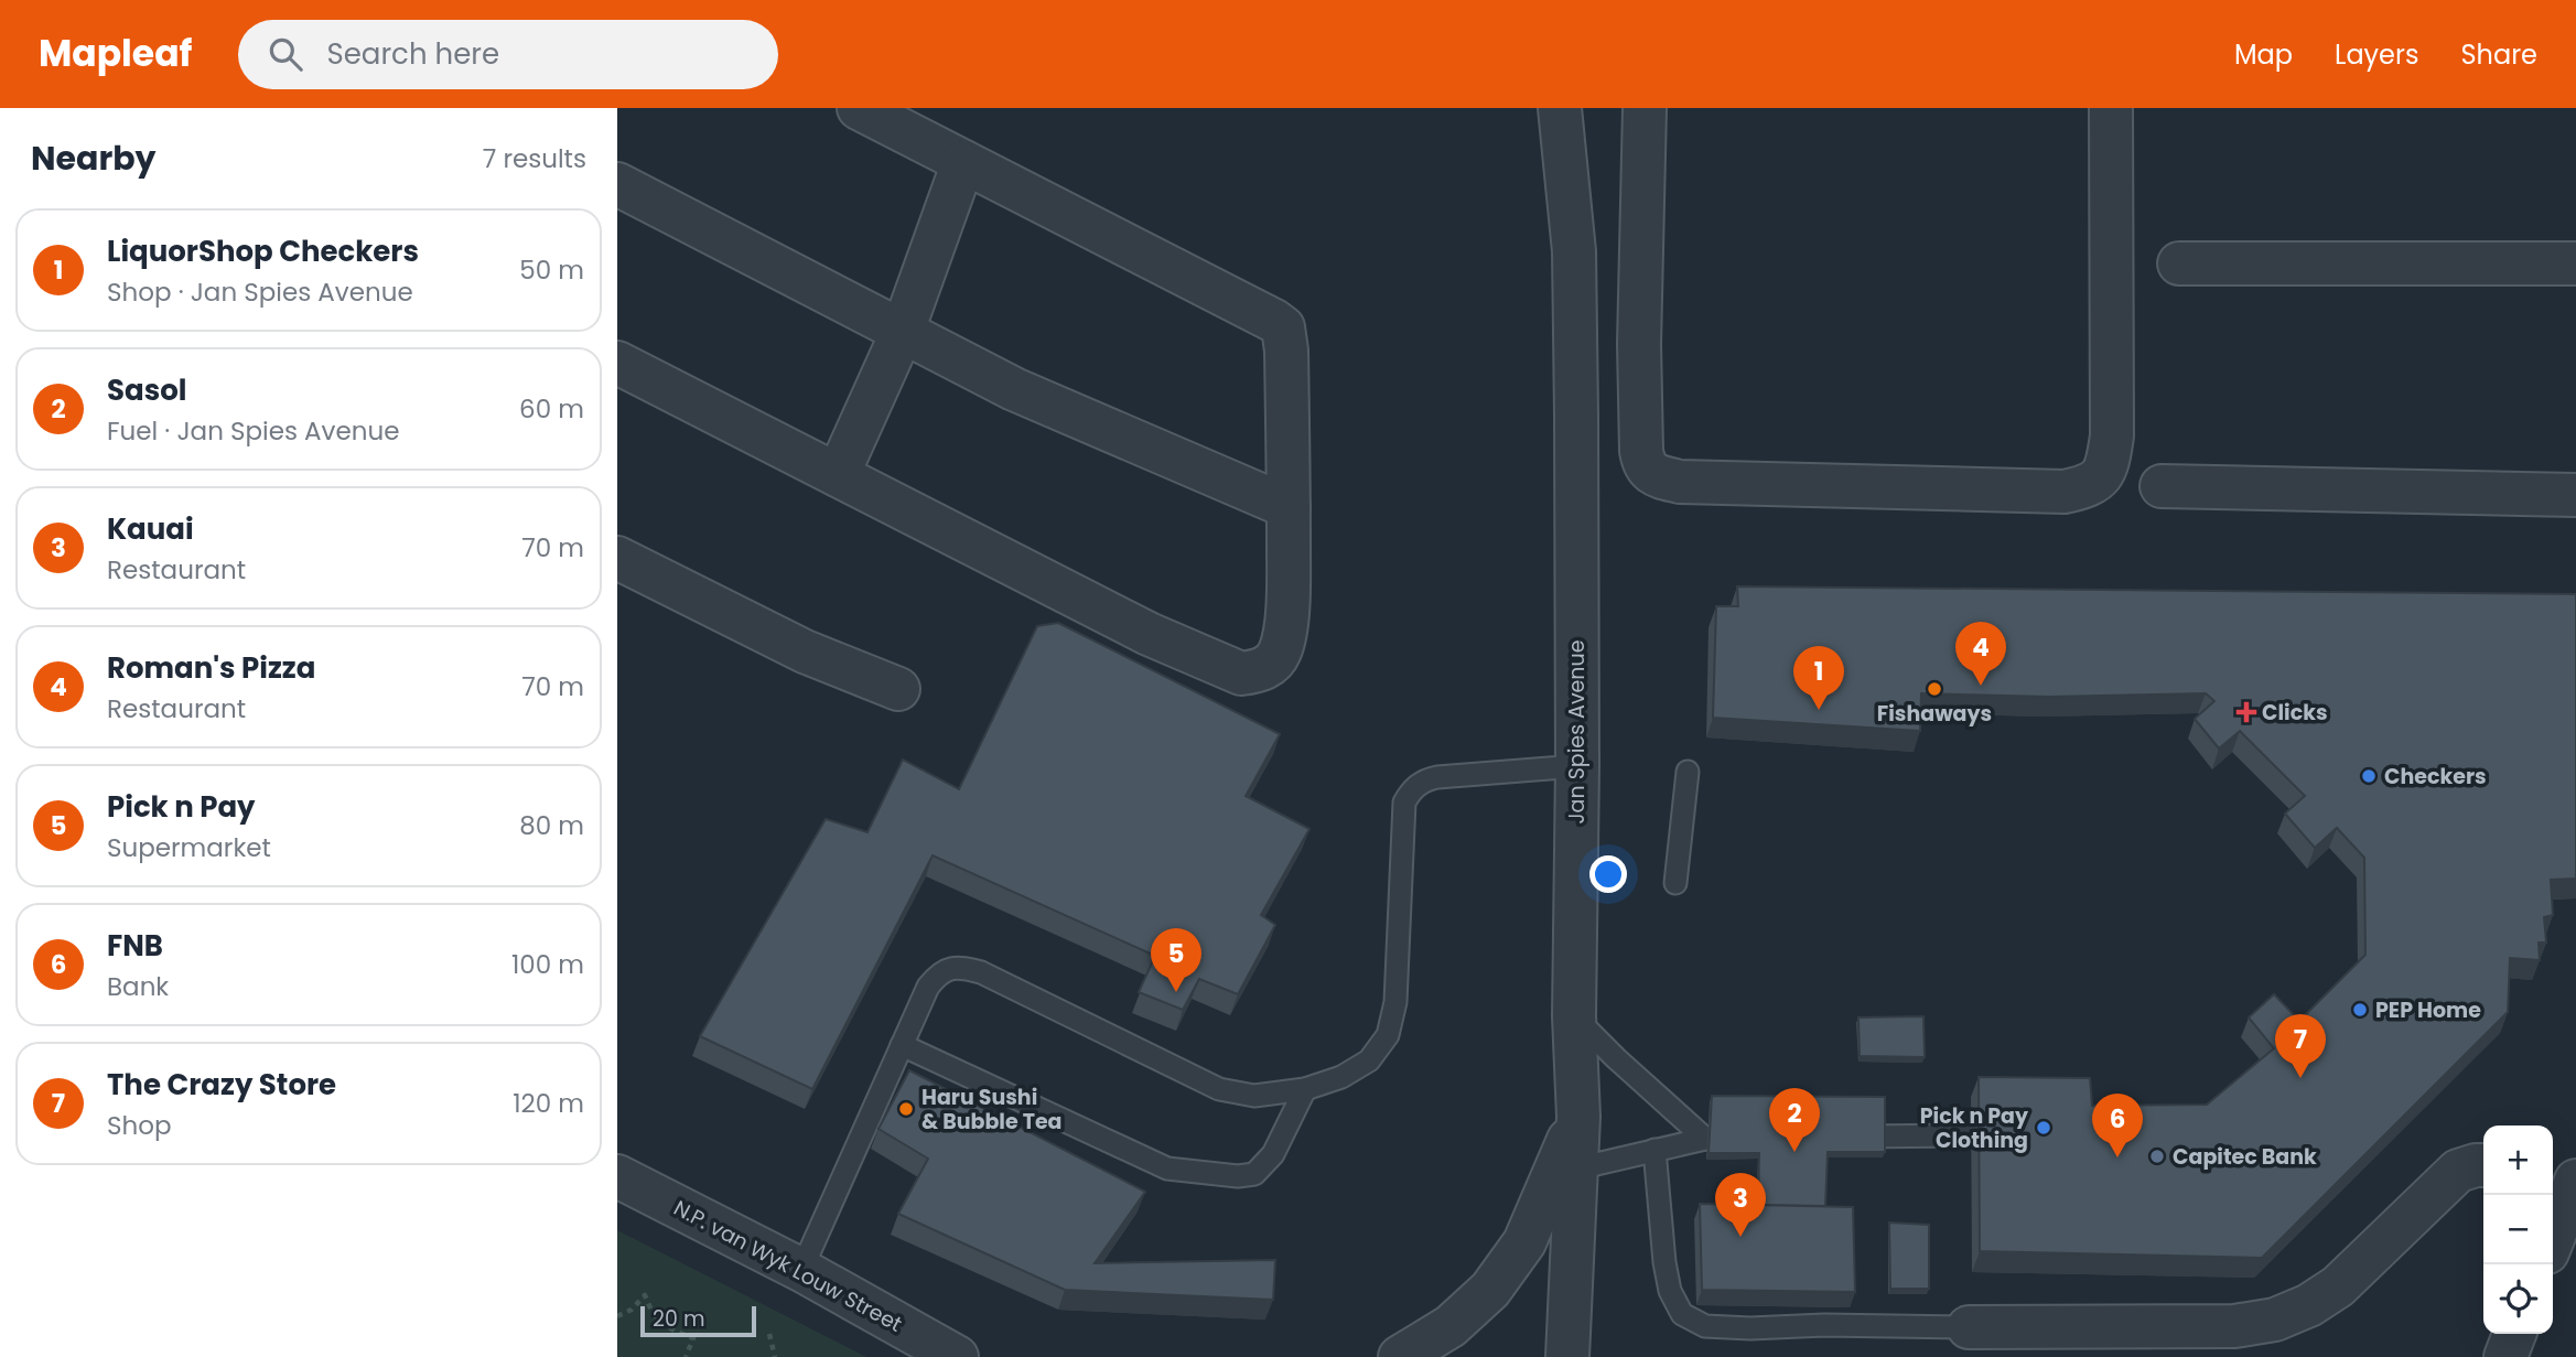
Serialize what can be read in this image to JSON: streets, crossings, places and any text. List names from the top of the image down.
{
  "streets": {
    "street": ["Jan Spies Avenue", "N.P. van Wyk Louw Street"]
  },
  "places": {
    "other": [
      "Fishaways",
      "Checkers",
      "PEP Home",
      "Haru Sushi & Bubble Tea",
      "Pick n Pay Clothing",
      "Capitec Bank"
    ],
    "health": ["Clicks"]
  },
  "scale_bar": "20 m",
  "page": {
    "header": "Mapleaf",
    "search": "Search here",
    "nav": ["Map", "Layers", "Share"],
    "heading": ["Nearby", "7 results"],
    "list": [
      {
        "mark": "1",
        "name": "LiquorShop Checkers",
        "note": "Shop · Jan Spies Avenue",
        "value": "50 m"
      },
      {
        "mark": "2",
        "name": "Sasol",
        "note": "Fuel · Jan Spies Avenue",
        "value": "60 m"
      },
      {
        "mark": "3",
        "name": "Kauai",
        "note": "Restaurant",
        "value": "70 m"
      },
      {
        "mark": "4",
        "name": "Roman's Pizza",
        "note": "Restaurant",
        "value": "70 m"
      },
      {
        "mark": "5",
        "name": "Pick n Pay",
        "note": "Supermarket",
        "value": "80 m"
      },
      {
        "mark": "6",
        "name": "FNB",
        "note": "Bank",
        "value": "100 m"
      },
      {
        "mark": "7",
        "name": "The Crazy Store",
        "note": "Shop",
        "value": "120 m"
      }
    ],
    "pins": [
      "4",
      "1",
      "5",
      "7",
      "2",
      "6",
      "3"
    ],
    "map_buttons": ["+", "−"],
    "scale": "20 m"
  }
}
